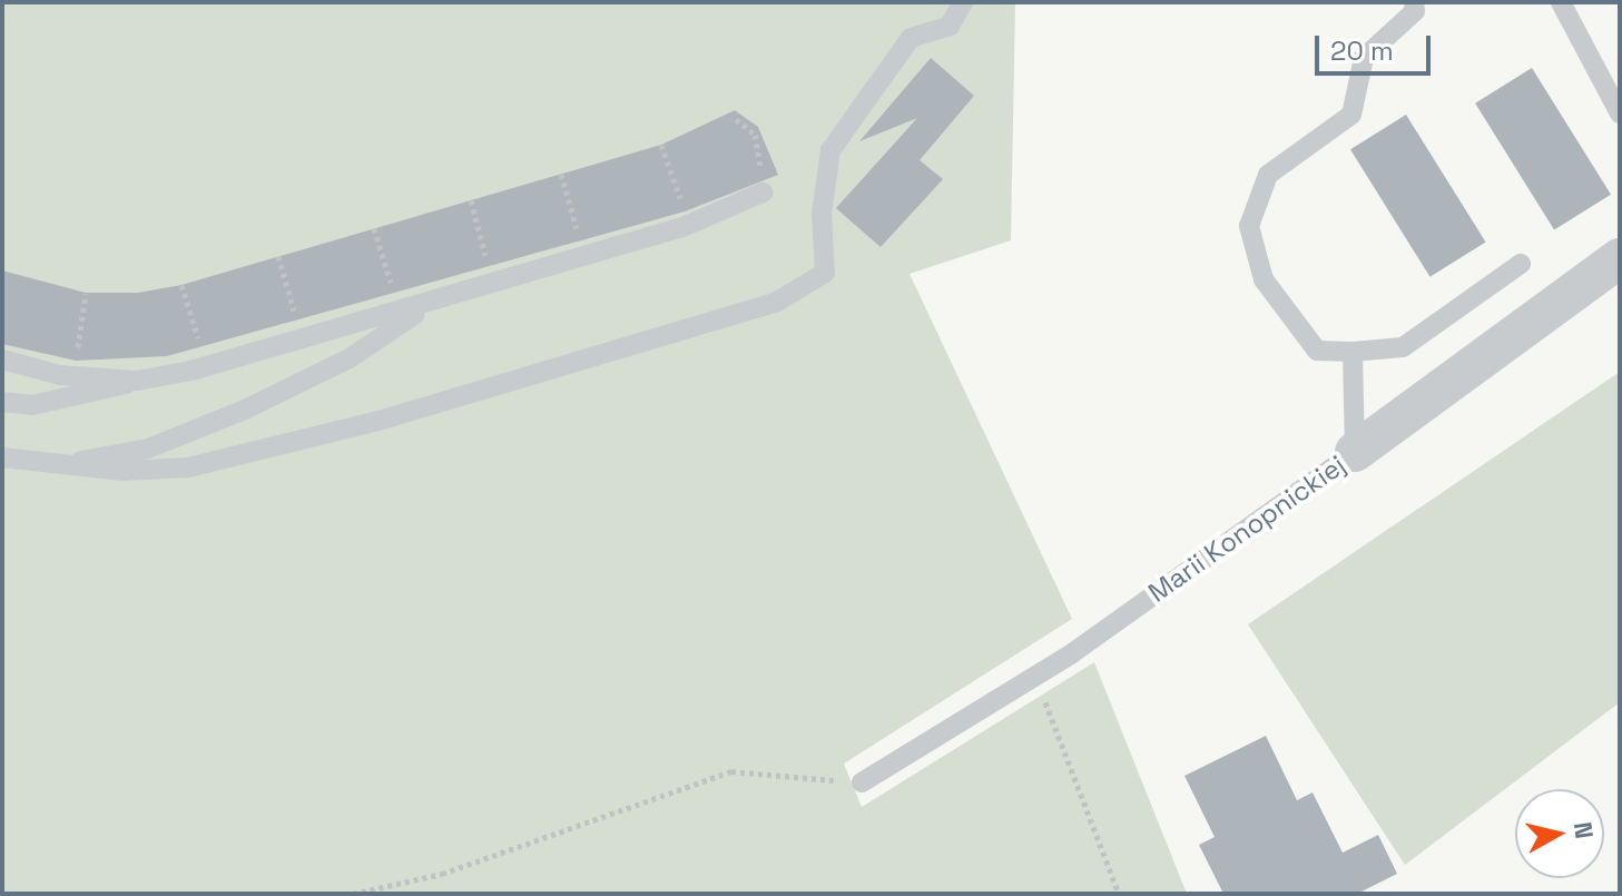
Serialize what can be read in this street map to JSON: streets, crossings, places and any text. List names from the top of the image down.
{
  "streets": {
    "street": ["Marii Konopnickiej"]
  },
  "scale_bar": "20 m",
  "north": "right"
}
